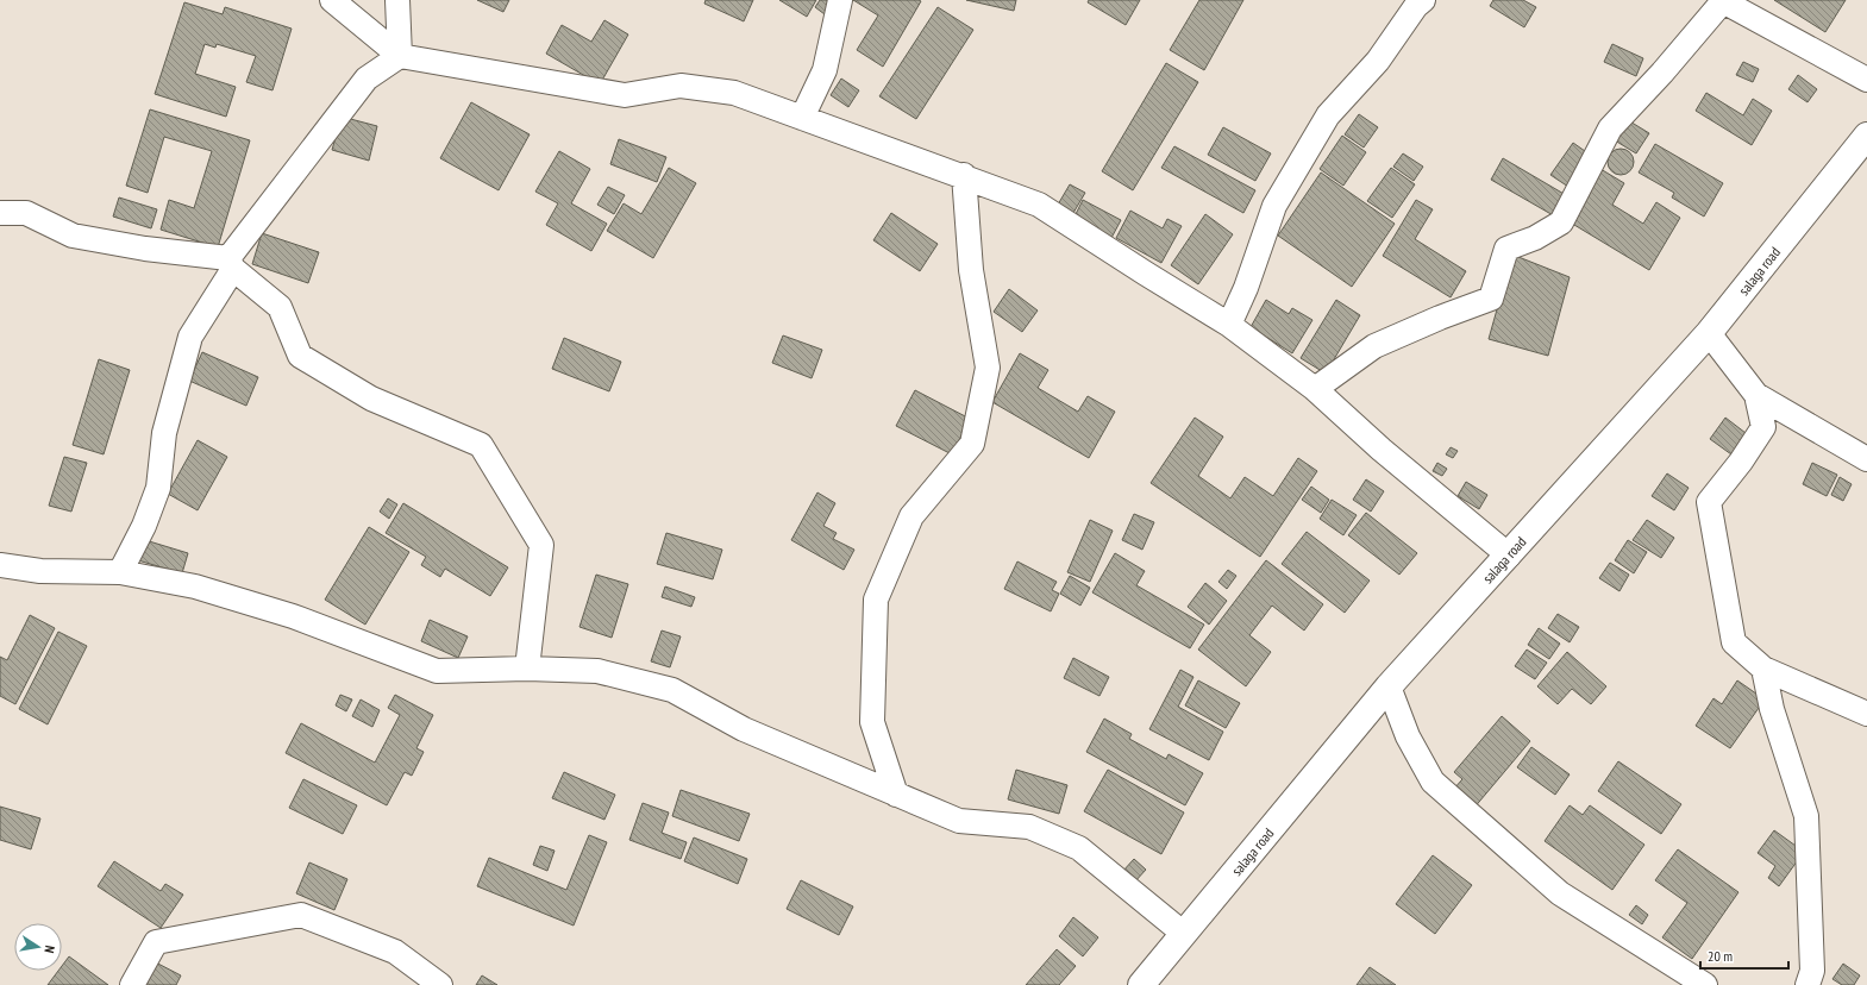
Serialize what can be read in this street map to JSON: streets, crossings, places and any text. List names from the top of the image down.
{
  "streets": {
    "main road": ["salaga road"]
  },
  "scale_bar": "20 m",
  "north": "right"
}
